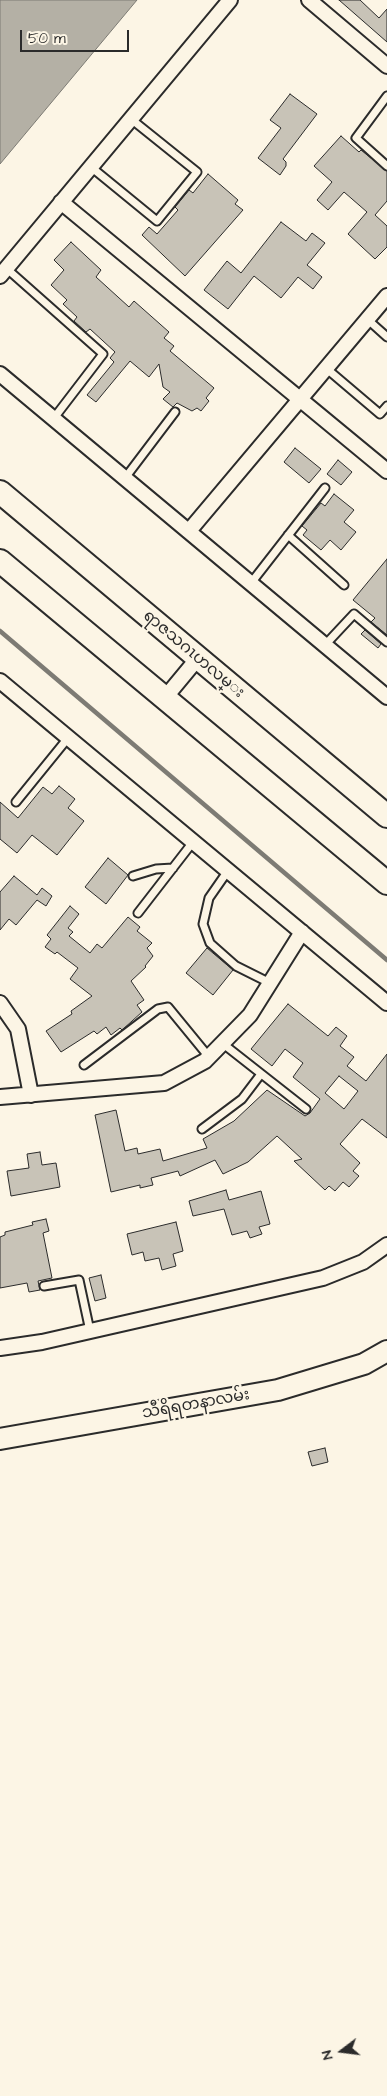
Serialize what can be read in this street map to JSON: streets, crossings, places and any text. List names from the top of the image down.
{
  "streets": {
    "main road": ["ရာဇသဂၤဟလမ္း", "သီရိရတနာလမ်း"]
  },
  "scale_bar": "50 m",
  "north": "left"
}
